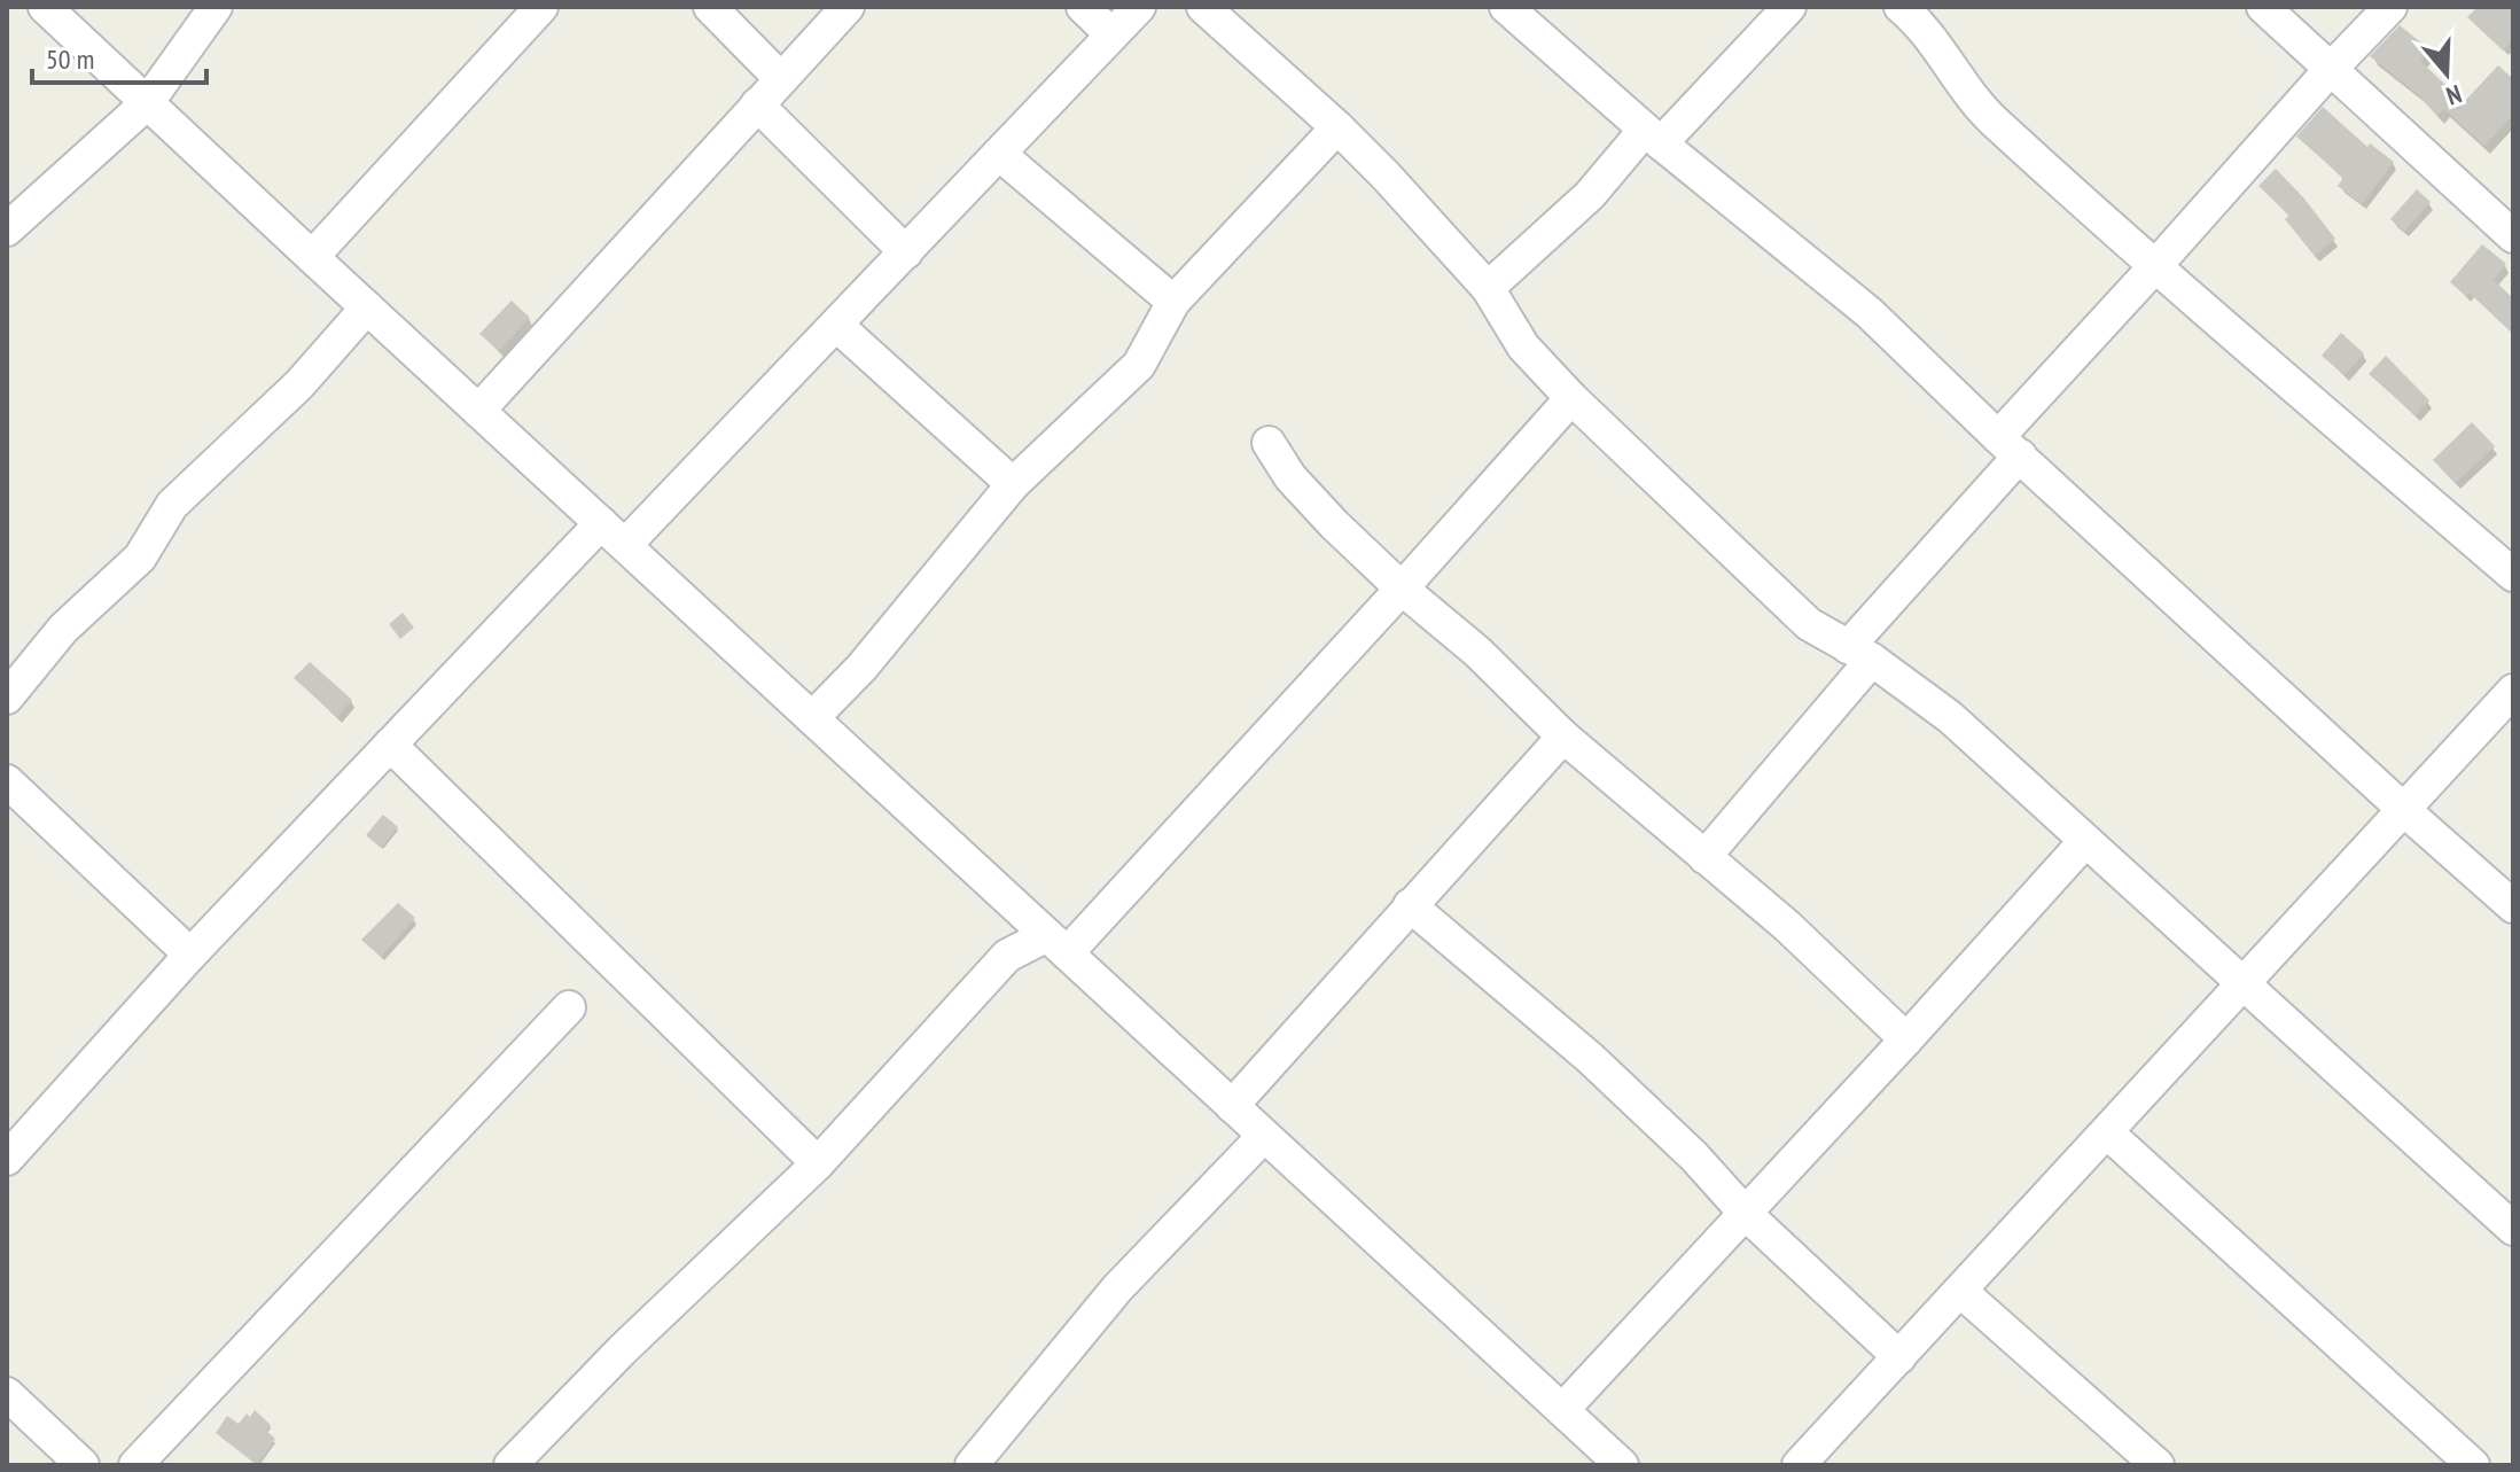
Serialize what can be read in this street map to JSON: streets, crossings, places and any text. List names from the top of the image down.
{
  "scale_bar": "50 m",
  "north": "bottom"
}
